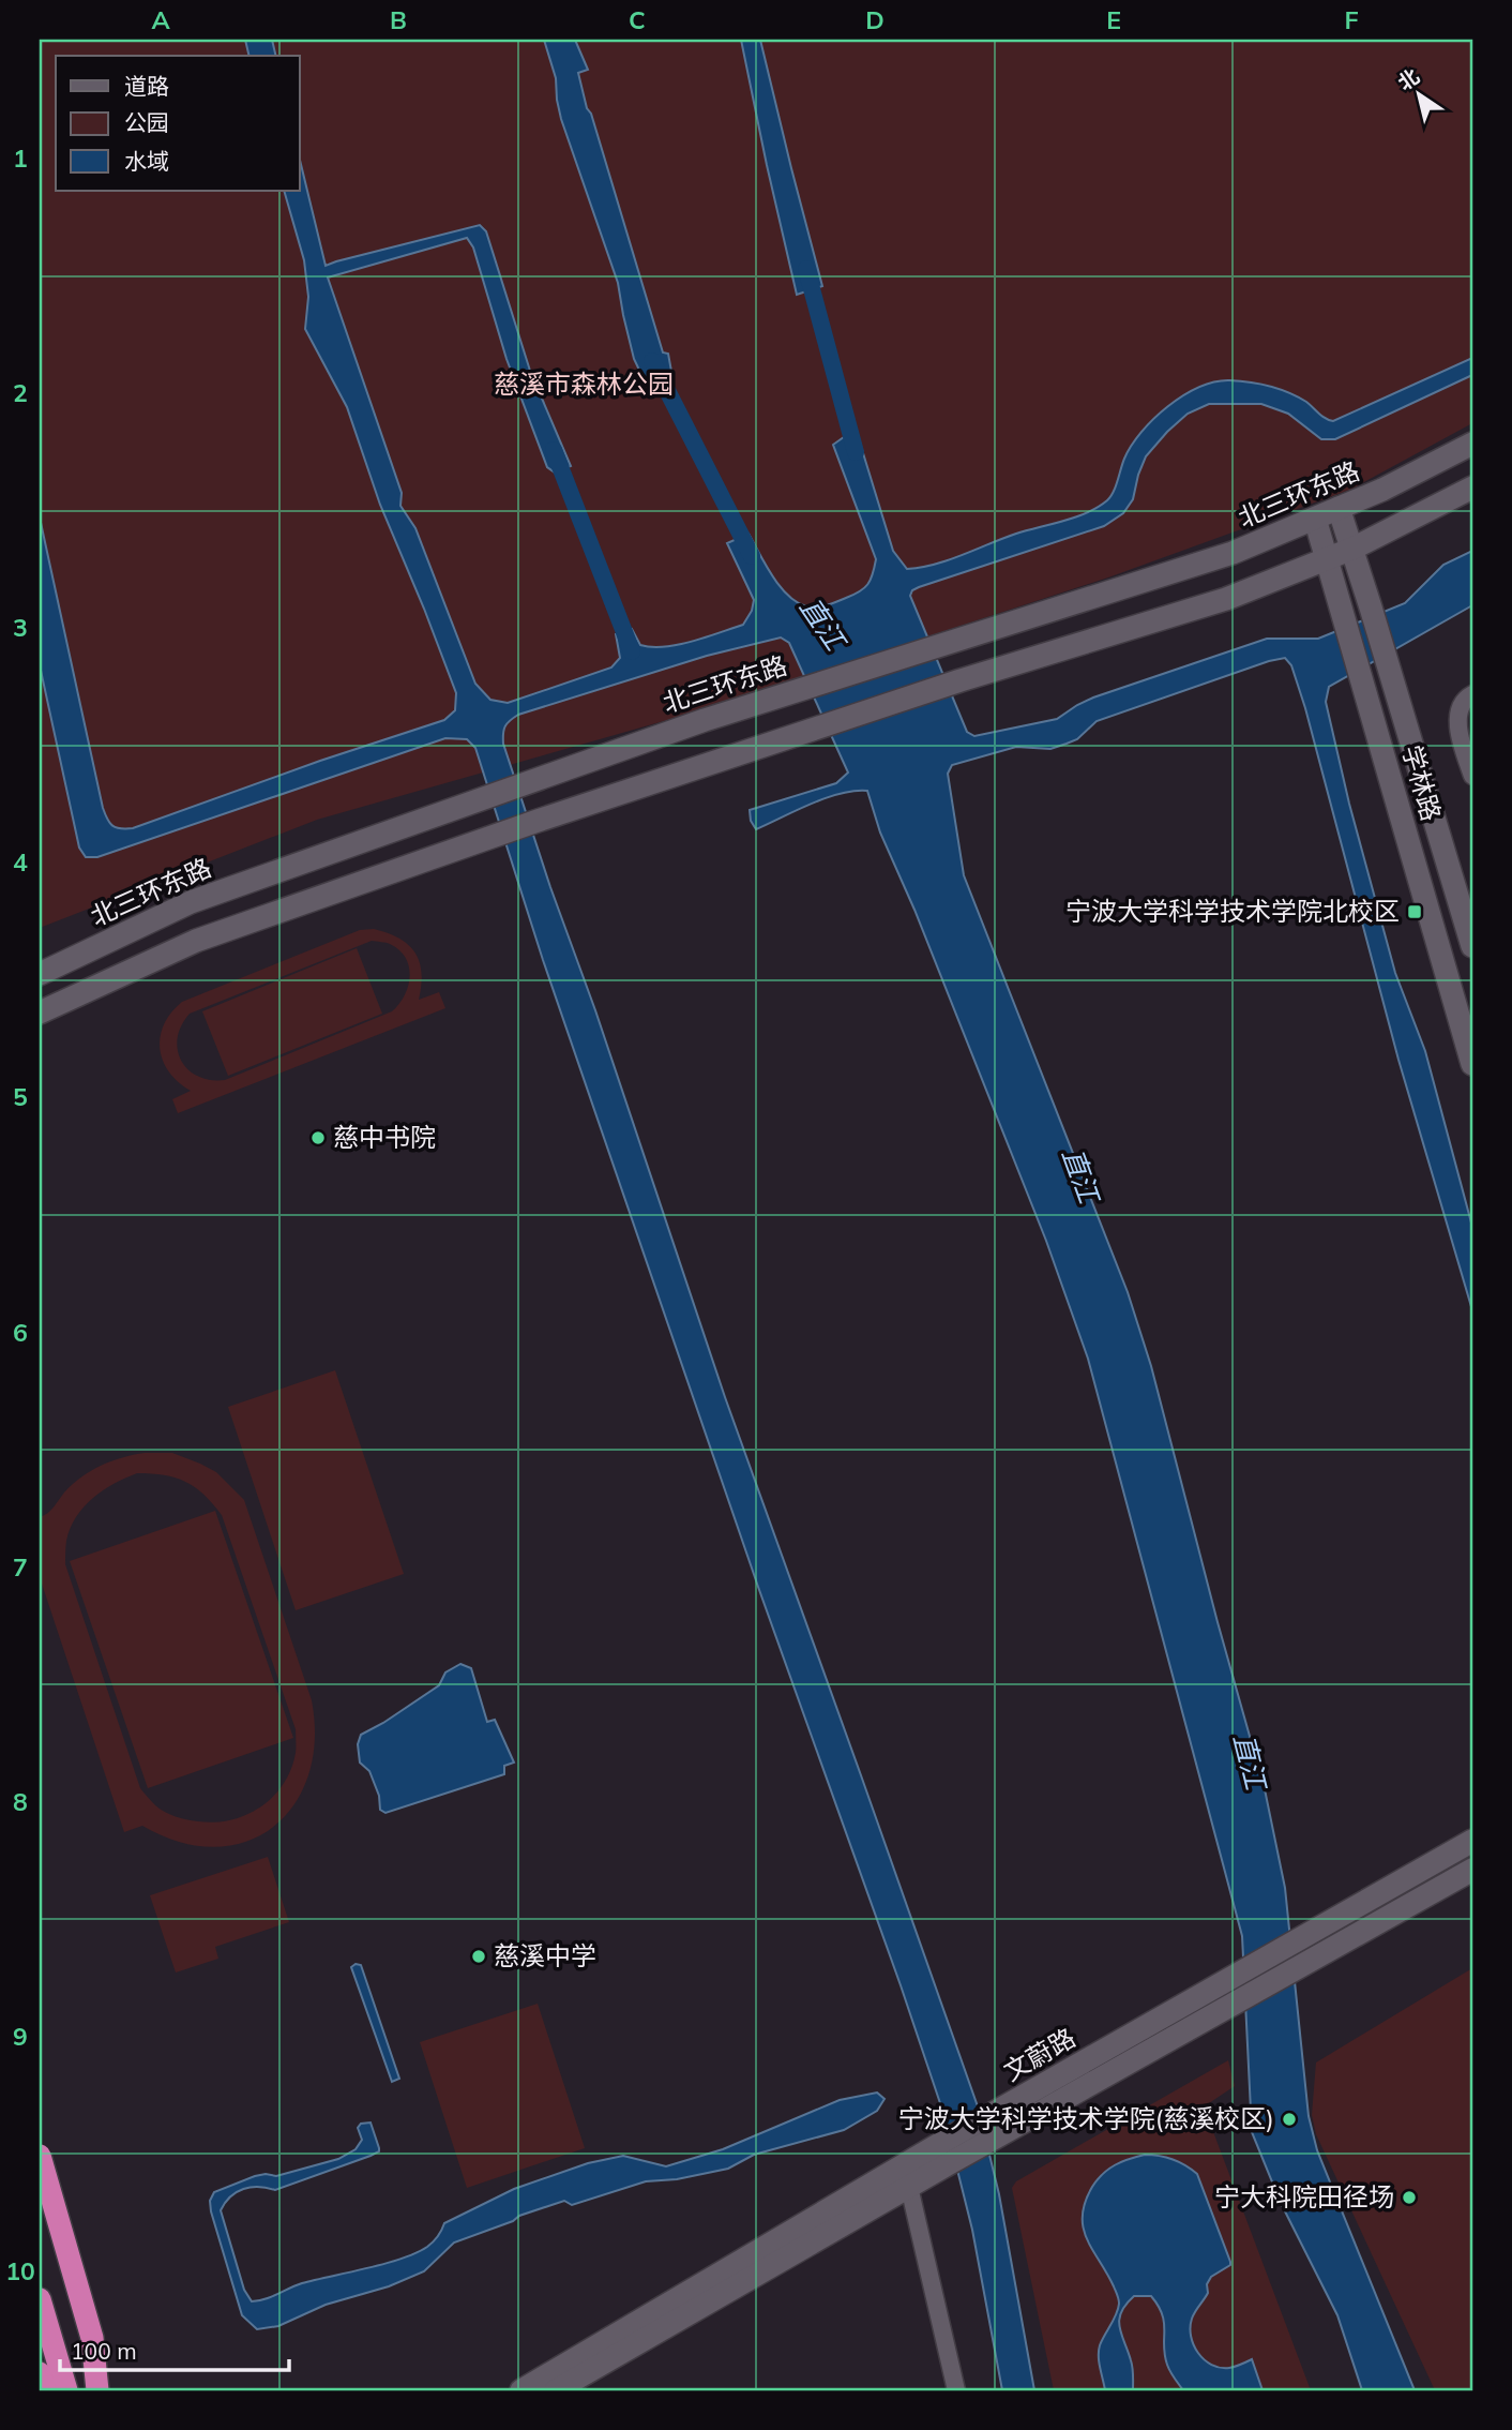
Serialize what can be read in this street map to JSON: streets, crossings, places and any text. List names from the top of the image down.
{
  "streets": {
    "main road": ["北三环东路", "学林路", "文蔚路"]
  },
  "crossings": [
    ["北三环东路", "学林路"]
  ],
  "water": ["直江"],
  "parks": ["慈溪市森林公园"],
  "places": {
    "transit": ["宁波大学科学技术学院北校区"],
    "other": [
      "慈中书院",
      "慈溪中学",
      "宁波大学科学技术学院(慈溪校区)",
      "宁大科院田径场"
    ]
  },
  "legend": ["道路", "公园", "水域"],
  "scale_bar": "100 m",
  "north": "top left",
  "grid": {
    "columns": [
      "A",
      "B",
      "C",
      "D",
      "E",
      "F"
    ],
    "rows": [
      "1",
      "2",
      "3",
      "4",
      "5",
      "6",
      "7",
      "8",
      "9",
      "10"
    ]
  }
}
